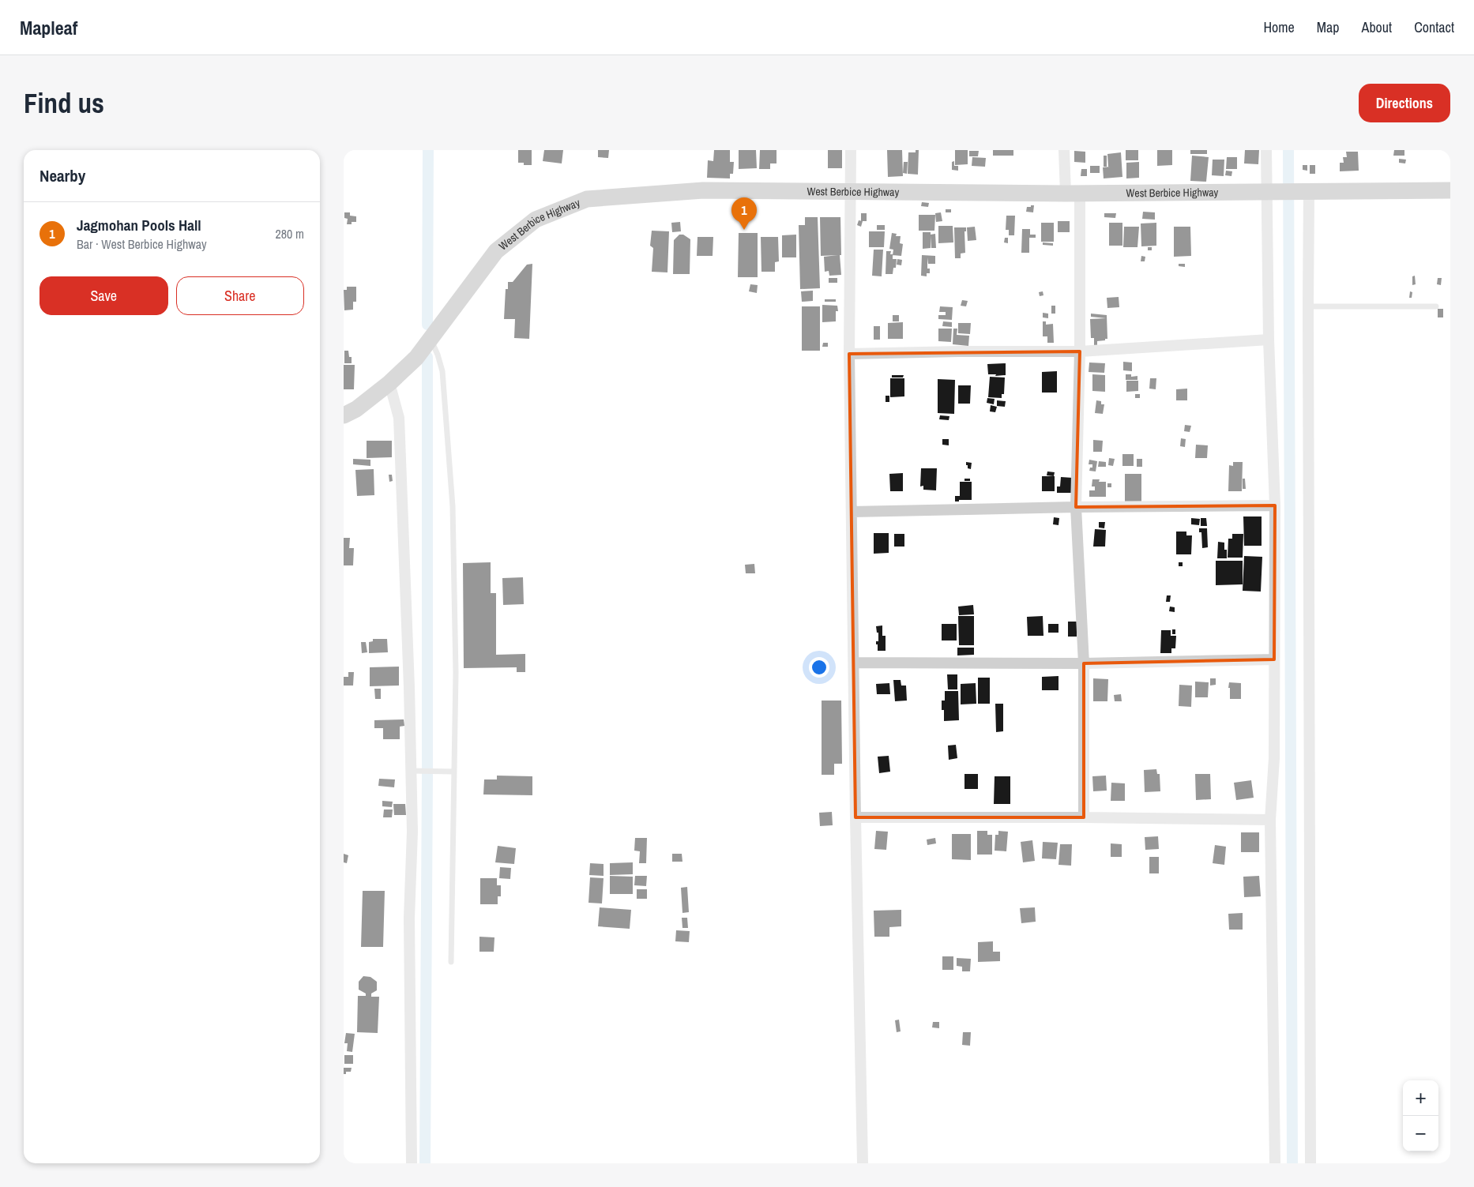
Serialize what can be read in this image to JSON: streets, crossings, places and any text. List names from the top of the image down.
{
  "streets": {
    "main road": ["West Berbice Highway"]
  },
  "page": {
    "header": "Mapleaf",
    "nav": [
      "Home",
      "Map",
      "About",
      "Contact"
    ],
    "buttons": [
      "Directions",
      ["Save", "Share"]
    ],
    "title": "Find us",
    "heading": "Nearby",
    "pins": "1",
    "list": [
      {
        "mark": "1",
        "name": "Jagmohan Pools Hall",
        "note": "Bar · West Berbice Highway",
        "value": "280 m"
      }
    ],
    "map_buttons": ["+", "−"]
  }
}
